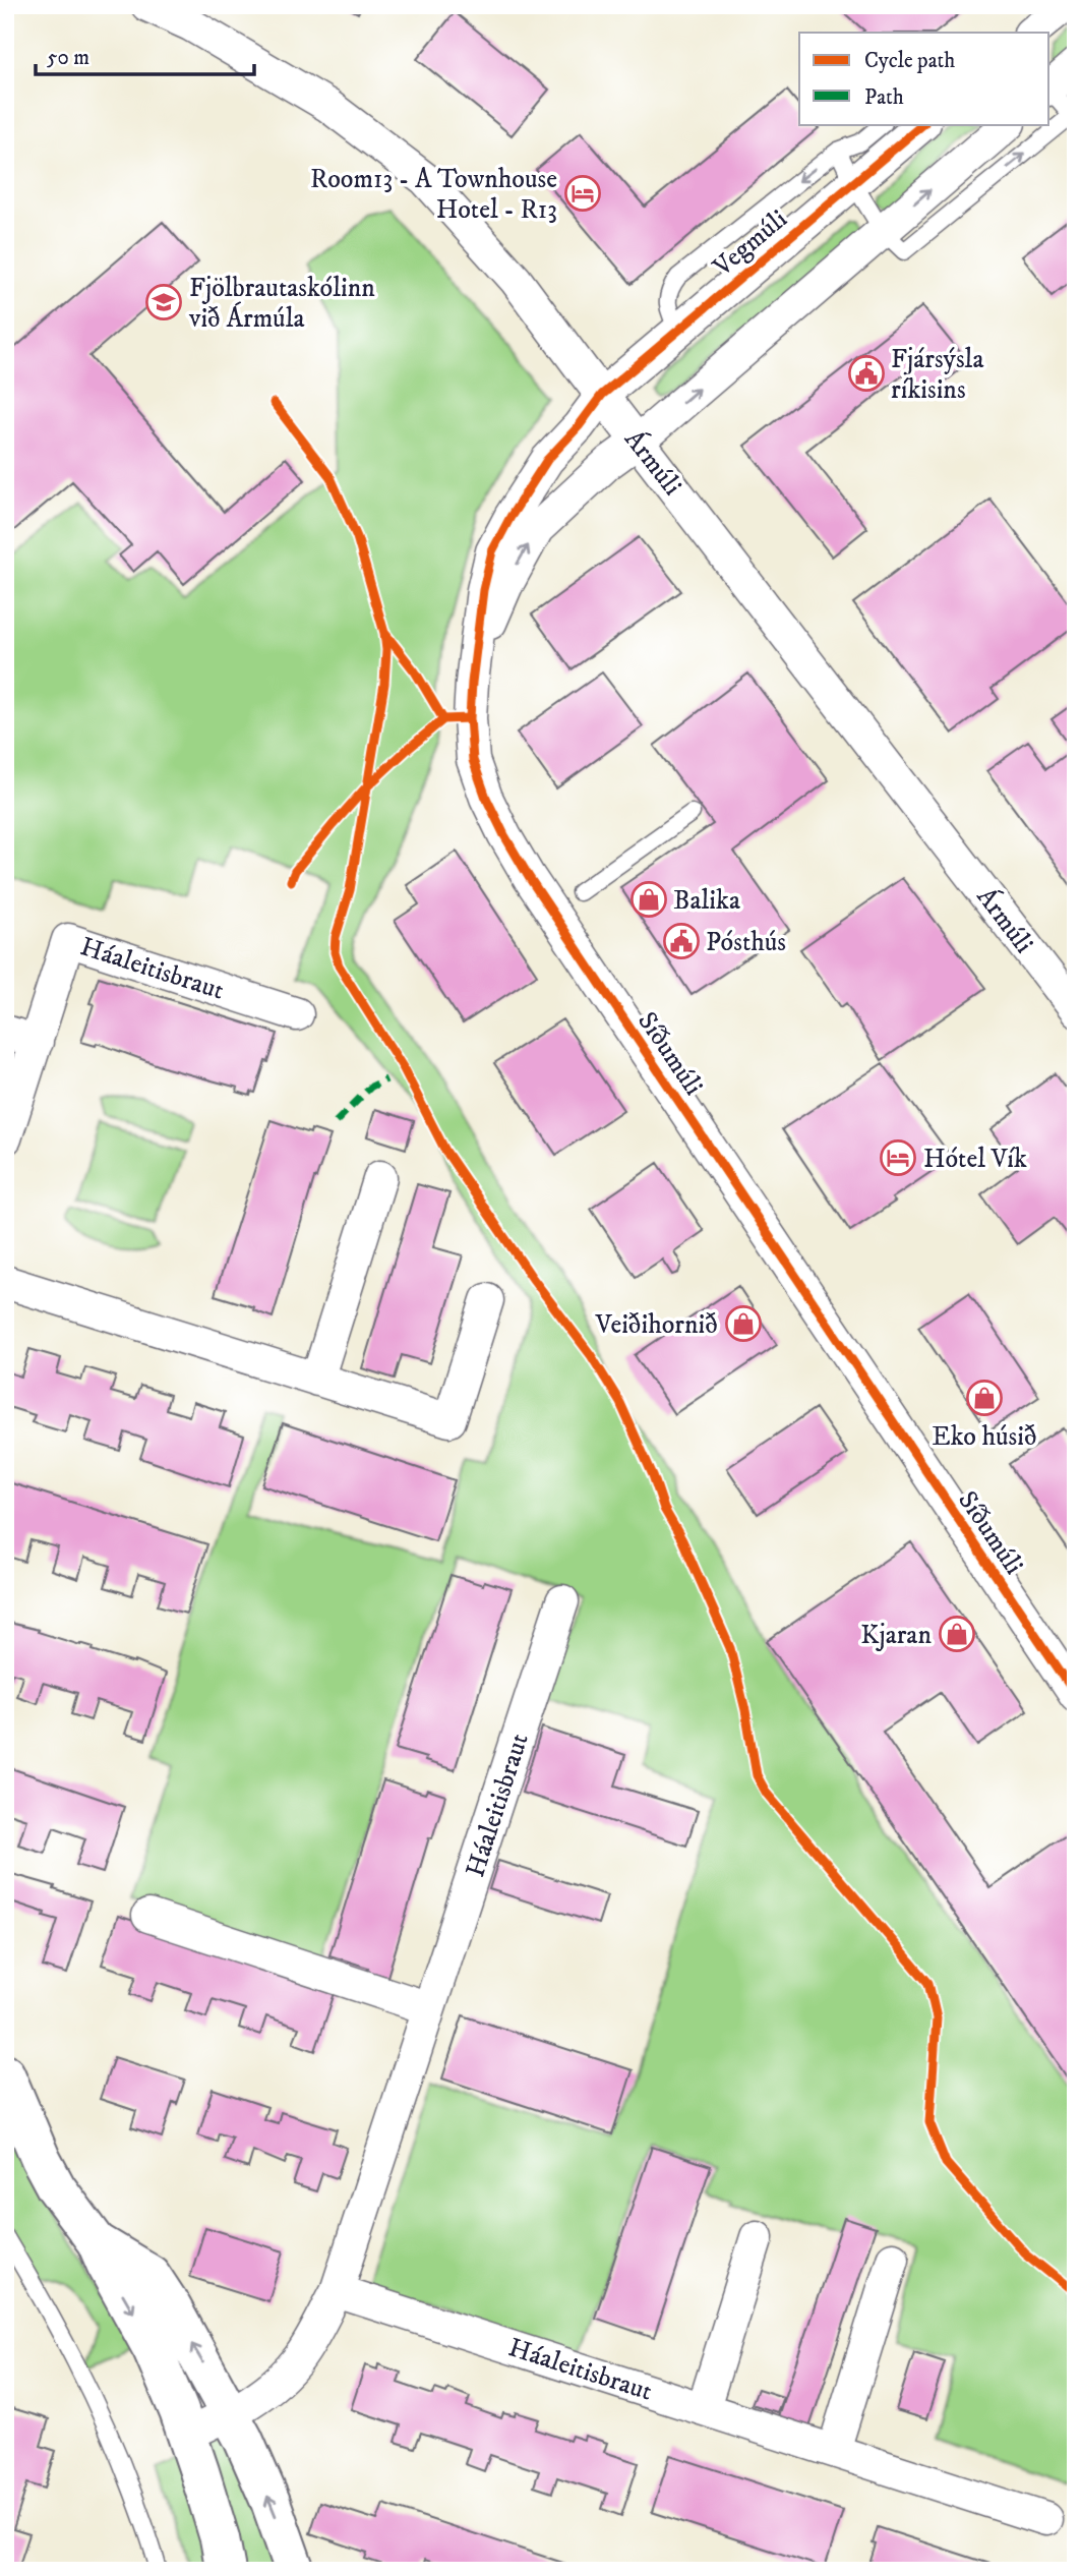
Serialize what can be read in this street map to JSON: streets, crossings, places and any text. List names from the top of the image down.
{
  "streets": {
    "street": [
      "Vegmúli",
      "Ármúli",
      "Háaleitisbraut",
      "Síðumúli"
    ]
  },
  "crossings": [
    ["Vegmúli", "Ármúli"],
    ["Vegmúli", "Síðumúli"],
    ["Ármúli", "Síðumúli"]
  ],
  "places": {
    "hotel": ["Room13 - A Townhouse Hotel - R13", "Hótel Vík"],
    "school or university": ["Fjölbrautaskólinn við Ármúla"],
    "public building": ["Fjársýsla ríkisins", "Pósthús"],
    "shop": [
      "Balika",
      "Veiðihornið",
      "Eko húsið",
      "Kjaran"
    ]
  },
  "legend": ["Cycle path", "Path"],
  "scale_bar": "50 m"
}
